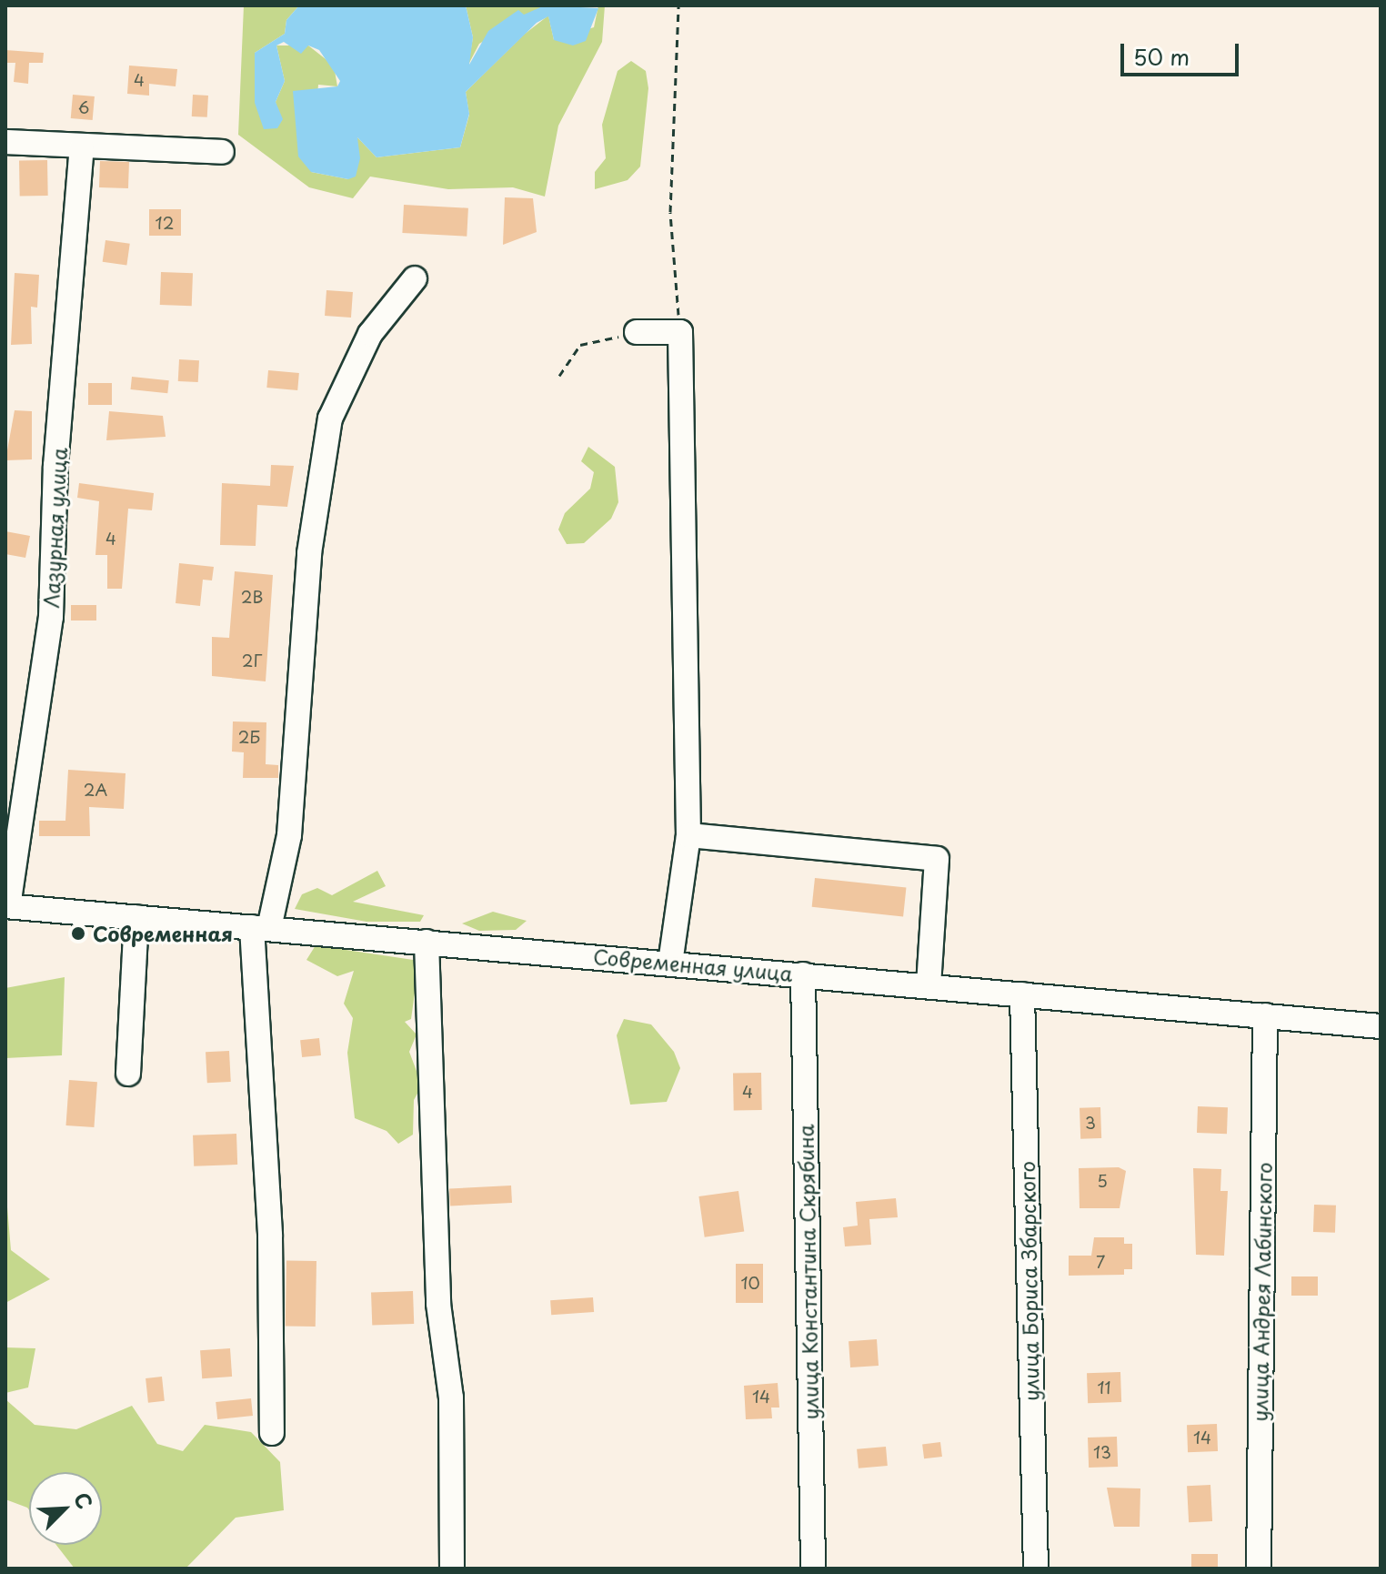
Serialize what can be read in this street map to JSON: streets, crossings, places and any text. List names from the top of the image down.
{
  "streets": {
    "street": [
      "Лазурная улица",
      "Современная улица",
      "улица Константина Скрябина",
      "улица Бориса Збарского",
      "улица Андрея Лабинского"
    ]
  },
  "crossings": [
    ["Лазурная улица", "Современная улица"],
    ["Современная улица", "улица Константина Скрябина"],
    ["Современная улица", "улица Бориса Збарского"],
    ["Современная улица", "улица Андрея Лабинского"]
  ],
  "places": ["Современная"],
  "house_numbers": [
    "4",
    "6",
    "12",
    "4",
    "2В",
    "2Г",
    "2Б",
    "2А",
    "4",
    "3",
    "5",
    "7",
    "10",
    "11",
    "14",
    "14",
    "13"
  ],
  "scale_bar": "50 m",
  "north": "top right"
}
